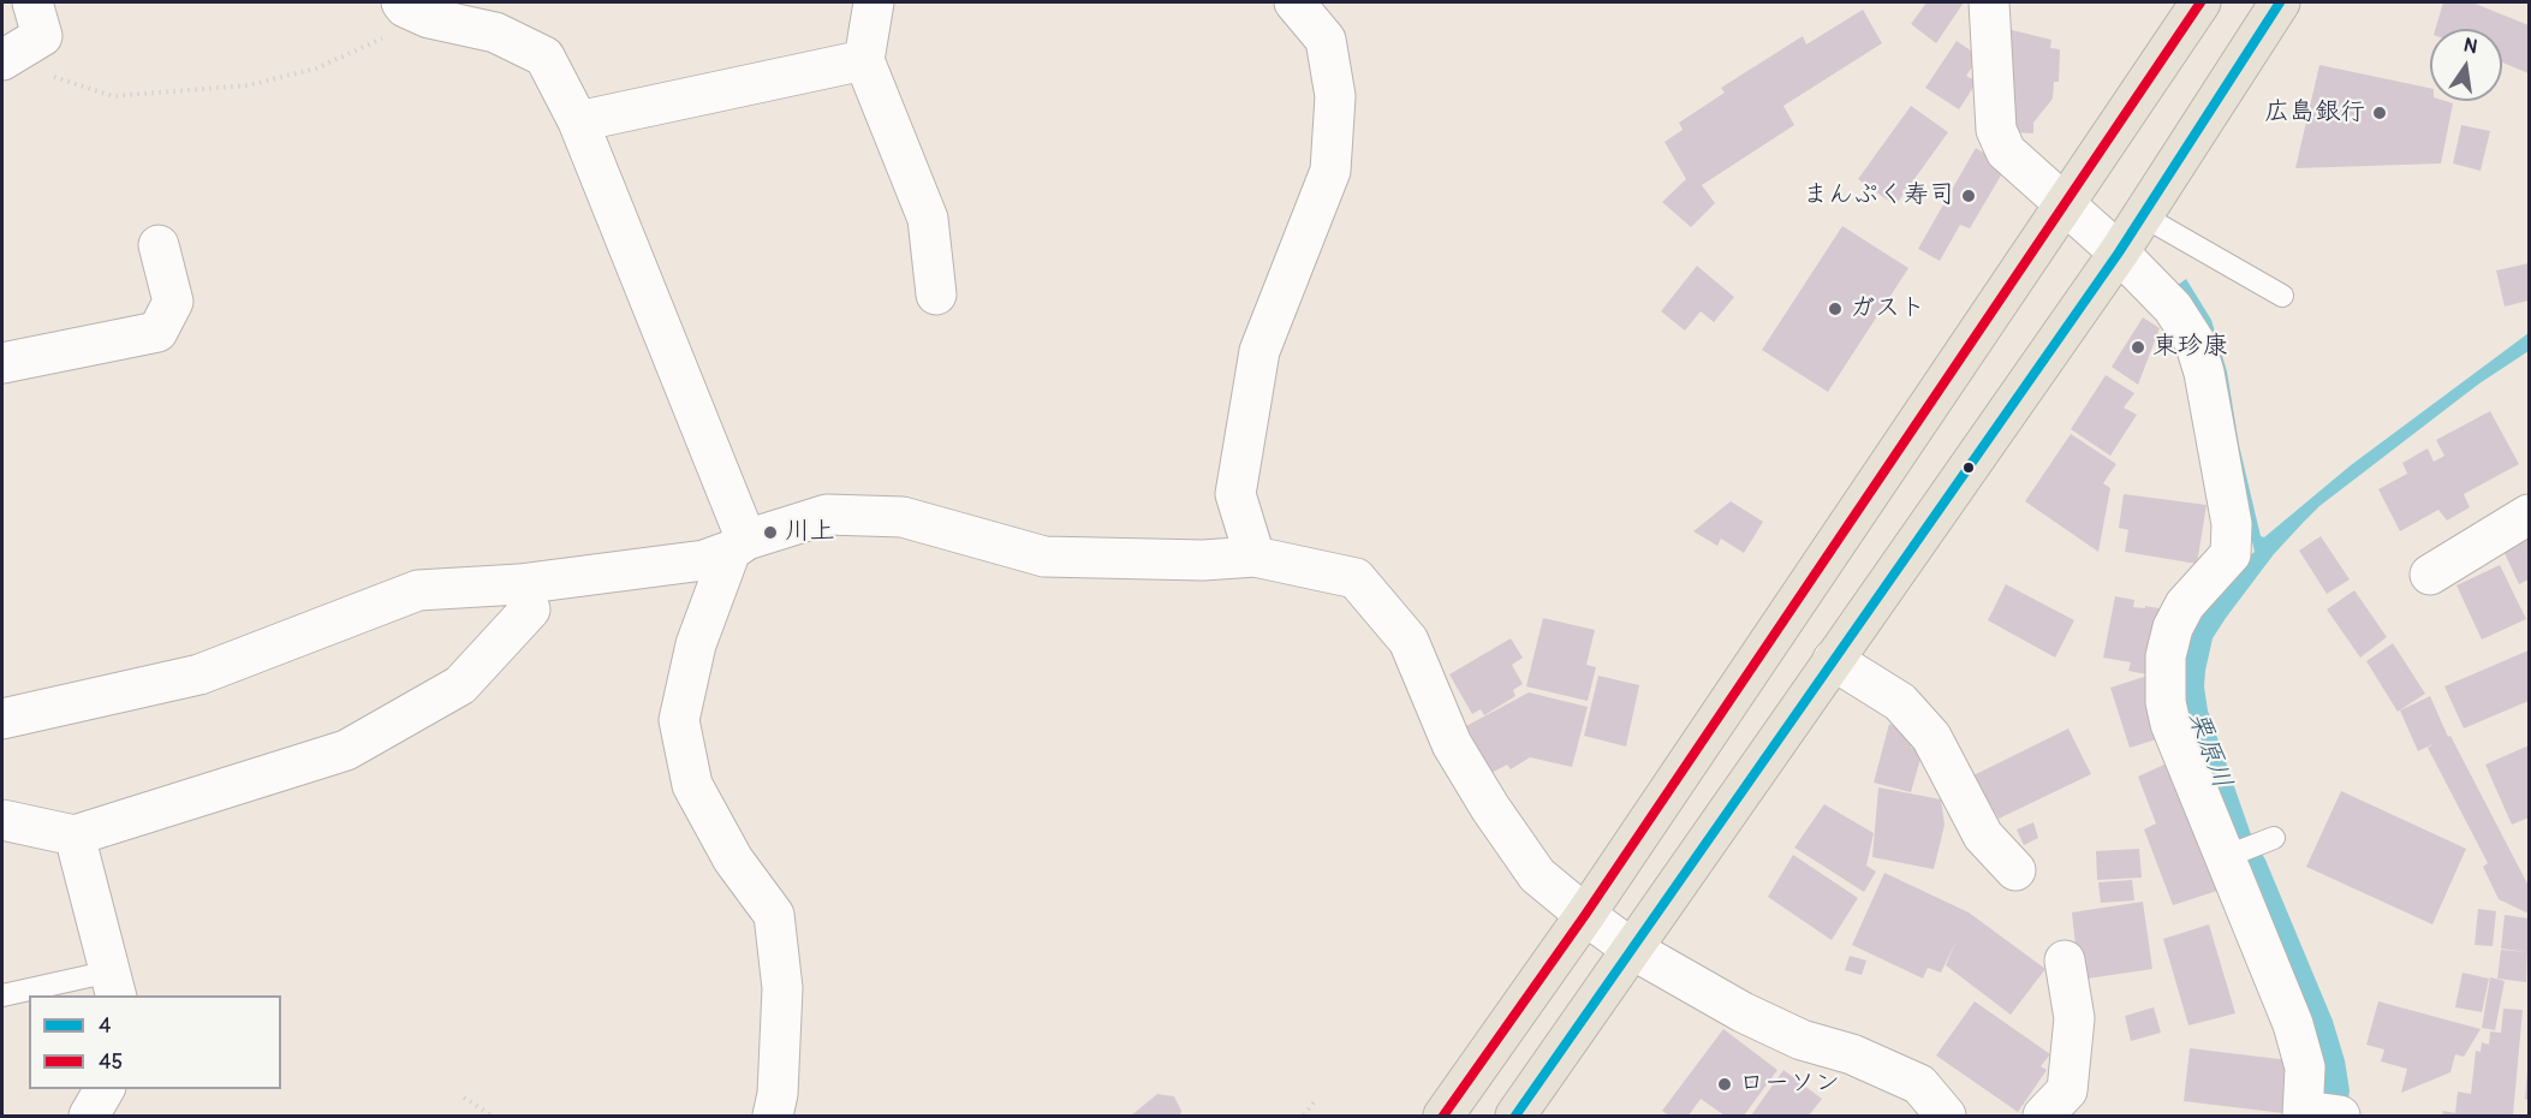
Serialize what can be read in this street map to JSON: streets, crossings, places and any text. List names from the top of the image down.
{
  "water": ["栗原川"],
  "places": [
    "広島銀行",
    "まんぷく寿司",
    "ガスト",
    "東珍康",
    "川上",
    "ローソン"
  ],
  "lines": ["transit line 4", "transit line 45"],
  "legend": ["4", "45"],
  "north": "top"
}
